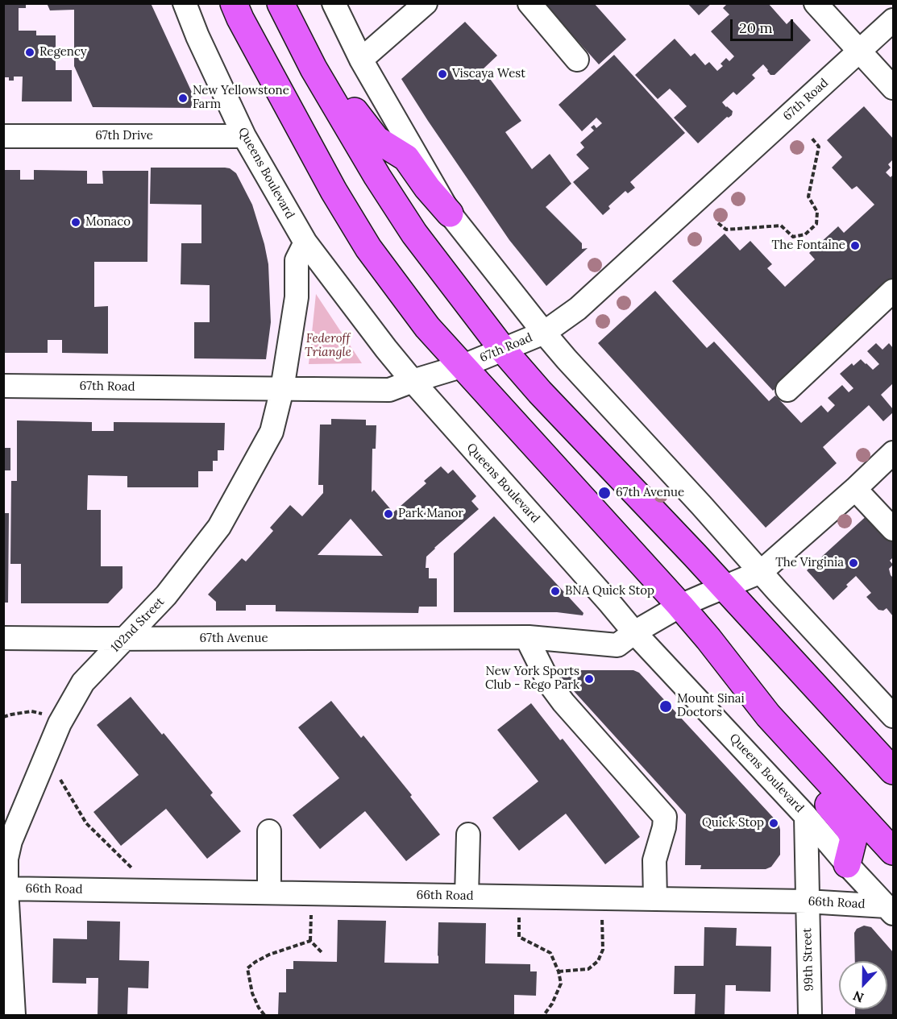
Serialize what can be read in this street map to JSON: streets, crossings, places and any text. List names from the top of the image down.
{
  "streets": {
    "street": [
      "67th Road",
      "67th Drive",
      "Queens Boulevard",
      "102nd Street",
      "67th Avenue",
      "66th Road",
      "99th Street"
    ]
  },
  "crossings": [
    ["67th Road", "Queens Boulevard"],
    ["67th Road", "102nd Street"],
    ["67th Drive", "Queens Boulevard"],
    ["Queens Boulevard", "102nd Street"],
    ["Queens Boulevard", "67th Avenue"],
    ["Queens Boulevard", "66th Road"],
    ["Queens Boulevard", "99th Street"],
    ["102nd Street", "67th Avenue"],
    ["102nd Street", "66th Road"],
    ["66th Road", "99th Street"]
  ],
  "parks": ["Federoff Triangle"],
  "places": [
    "Regency",
    "Viscaya West",
    "New Yellowstone Farm",
    "Monaco",
    "The Fontaine",
    "67th Avenue",
    "Park Manor",
    "The Virginia",
    "BNA Quick Stop",
    "New York Sports Club - Rego Park",
    "Mount Sinai Doctors",
    "Quick Stop"
  ],
  "scale_bar": "20 m",
  "north": "bottom"
}
